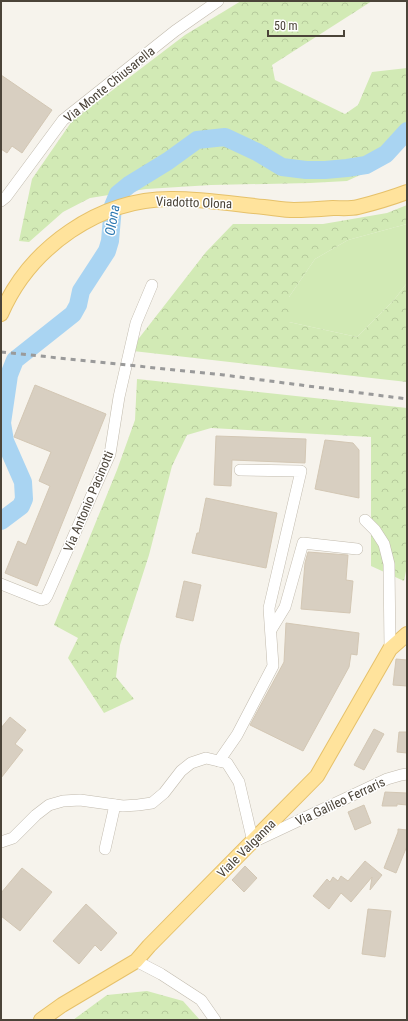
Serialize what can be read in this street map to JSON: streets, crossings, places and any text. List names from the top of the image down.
{
  "streets": {
    "main road": ["Viadotto Olona", "Viale Valganna"],
    "street": ["Via Monte Chiusarella", "Via Antonio Pacinotti", "Via Galileo Ferraris"]
  },
  "crossings": [
    ["Via Galileo Ferraris", "Viale Valganna"]
  ],
  "water": ["Olona"],
  "scale_bar": "50 m"
}
